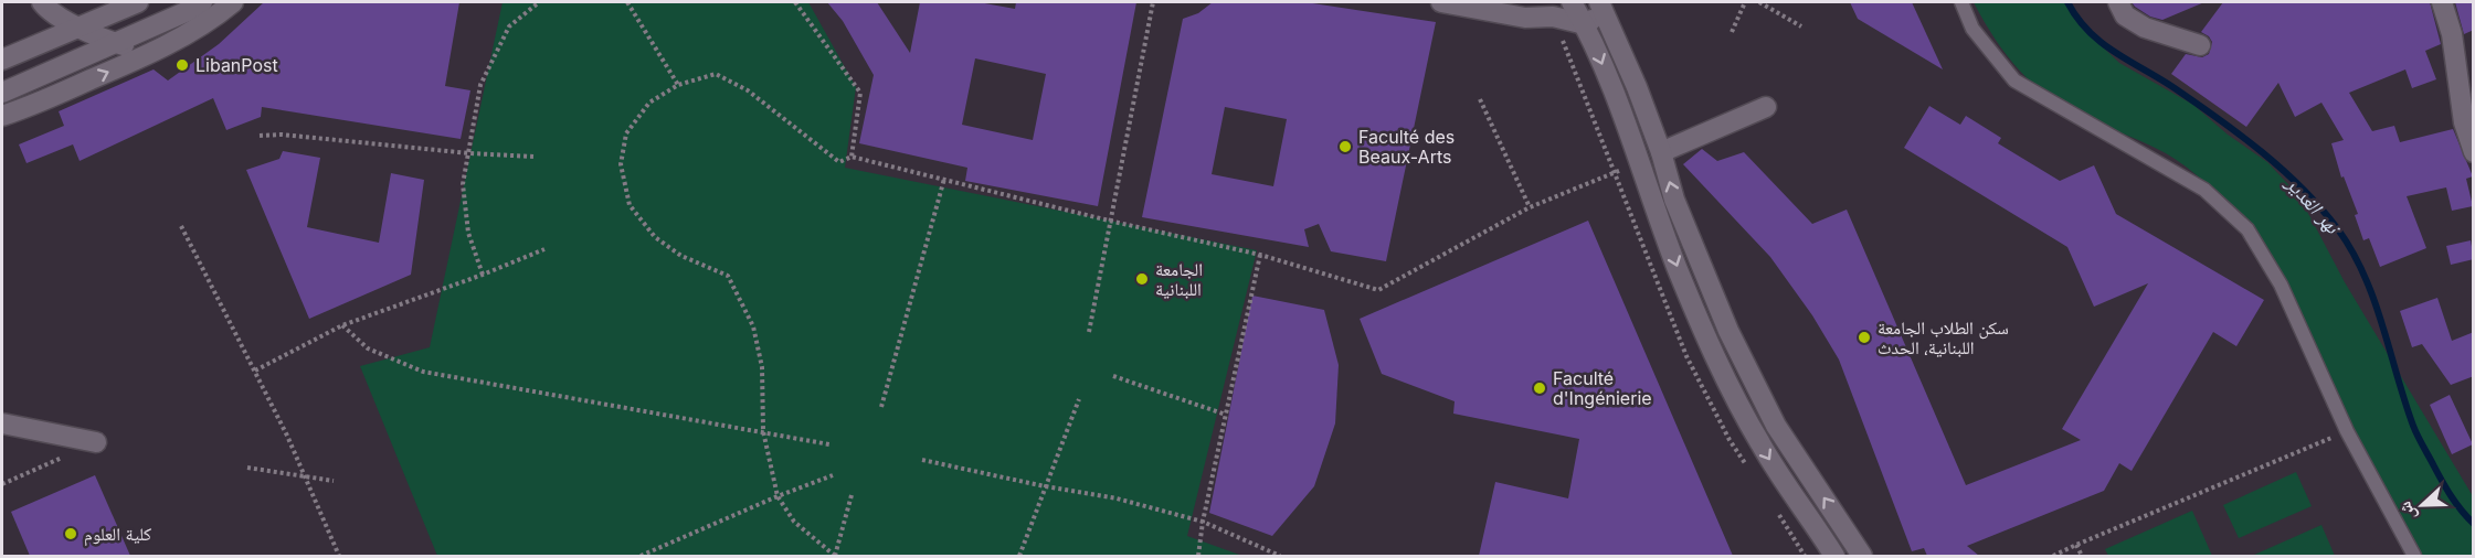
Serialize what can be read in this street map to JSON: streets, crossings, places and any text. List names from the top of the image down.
{
  "water": ["نهر الغدير"],
  "places": [
    "LibanPost",
    "Faculté des Beaux-Arts",
    "الجامعة اللبنانية",
    "سكن الطلاب الجامعة اللبنانية، الحدث",
    "Faculté d'Ingénierie",
    "كلية العلوم"
  ],
  "north": "left"
}
